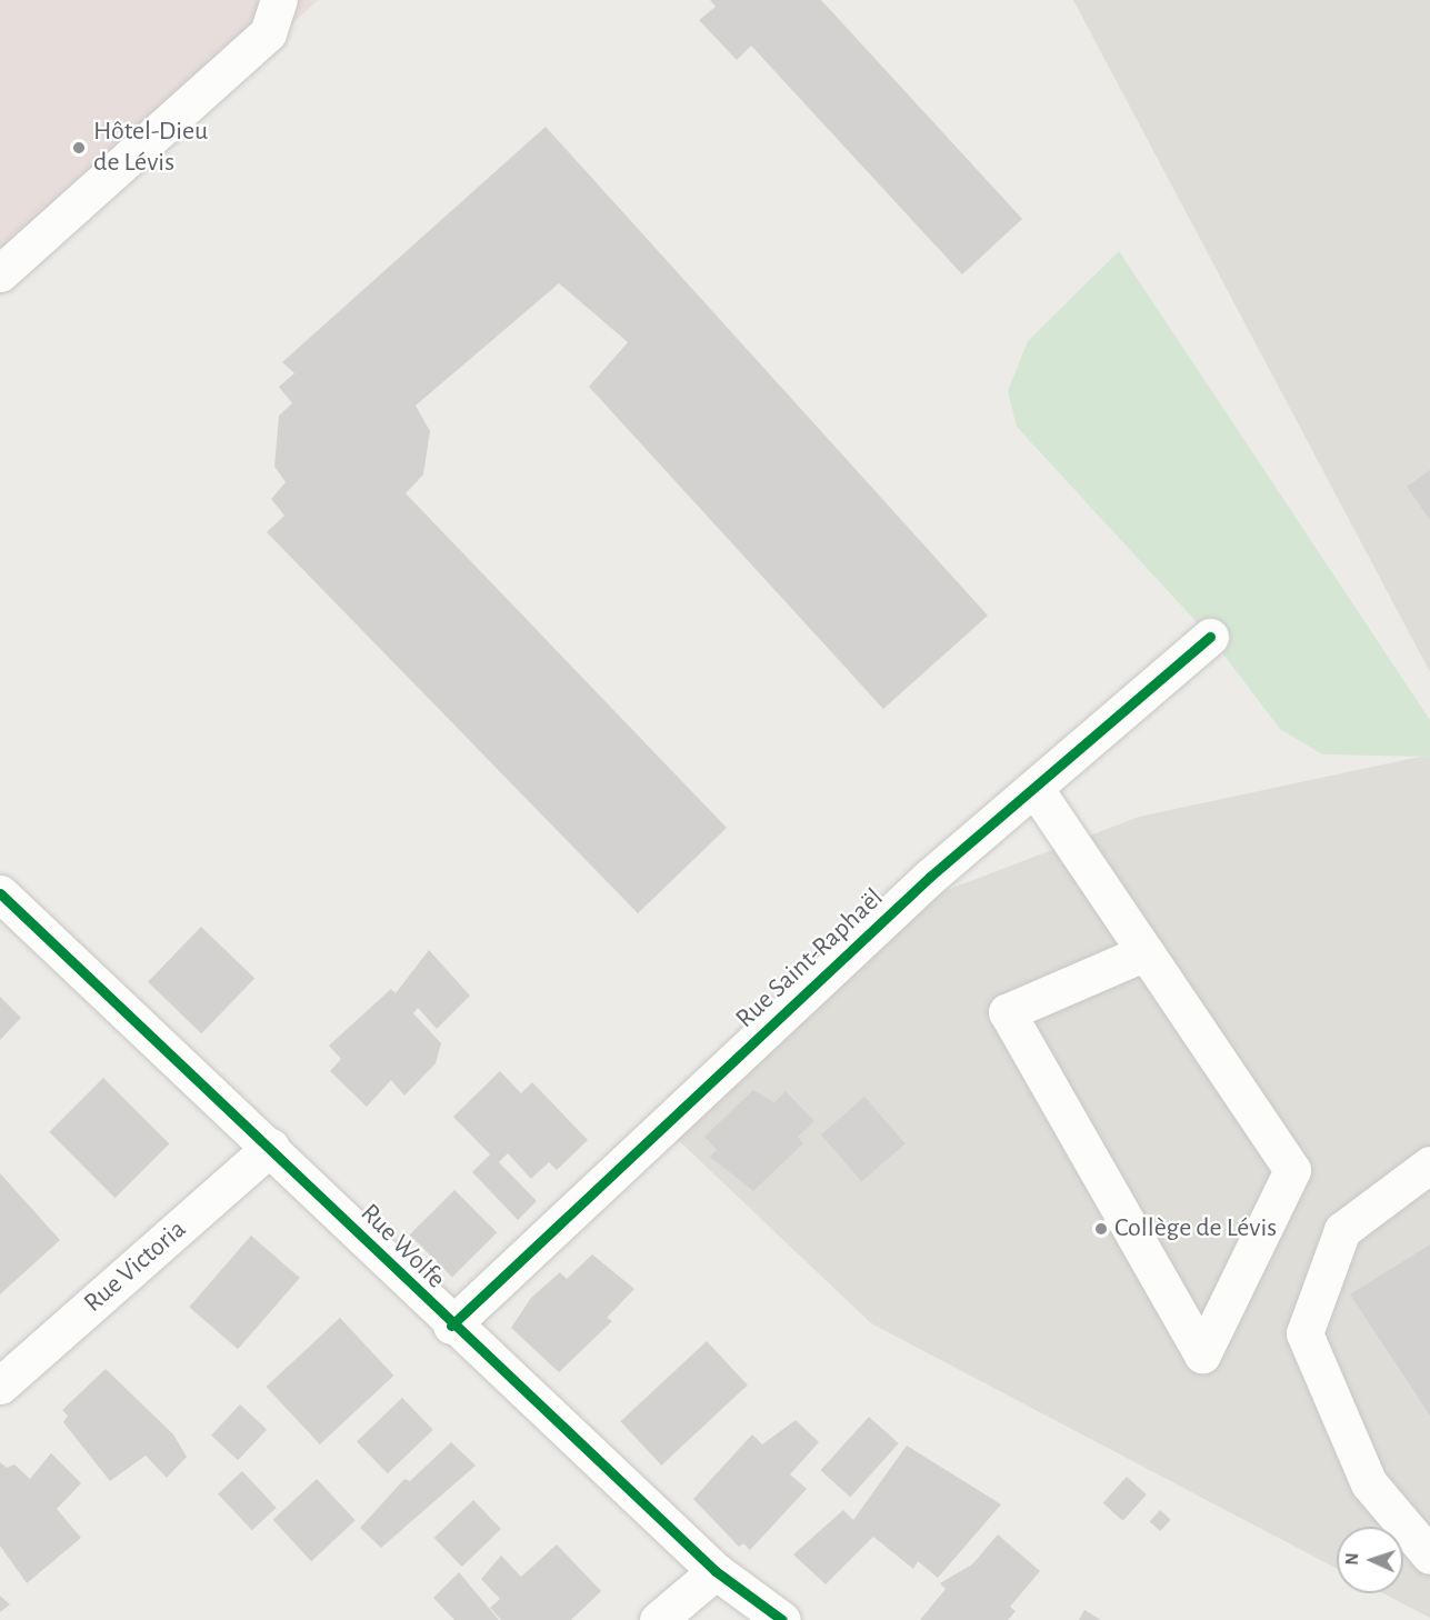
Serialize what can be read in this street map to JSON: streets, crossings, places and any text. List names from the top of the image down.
{
  "streets": {
    "street": ["Rue Saint-Raphaël", "Rue Wolfe", "Rue Victoria"]
  },
  "crossings": [
    ["Rue Saint-Raphaël", "Rue Wolfe"],
    ["Rue Wolfe", "Rue Victoria"]
  ],
  "places": ["Hôtel-Dieu de Lévis", "Collège de Lévis"],
  "north": "left"
}
